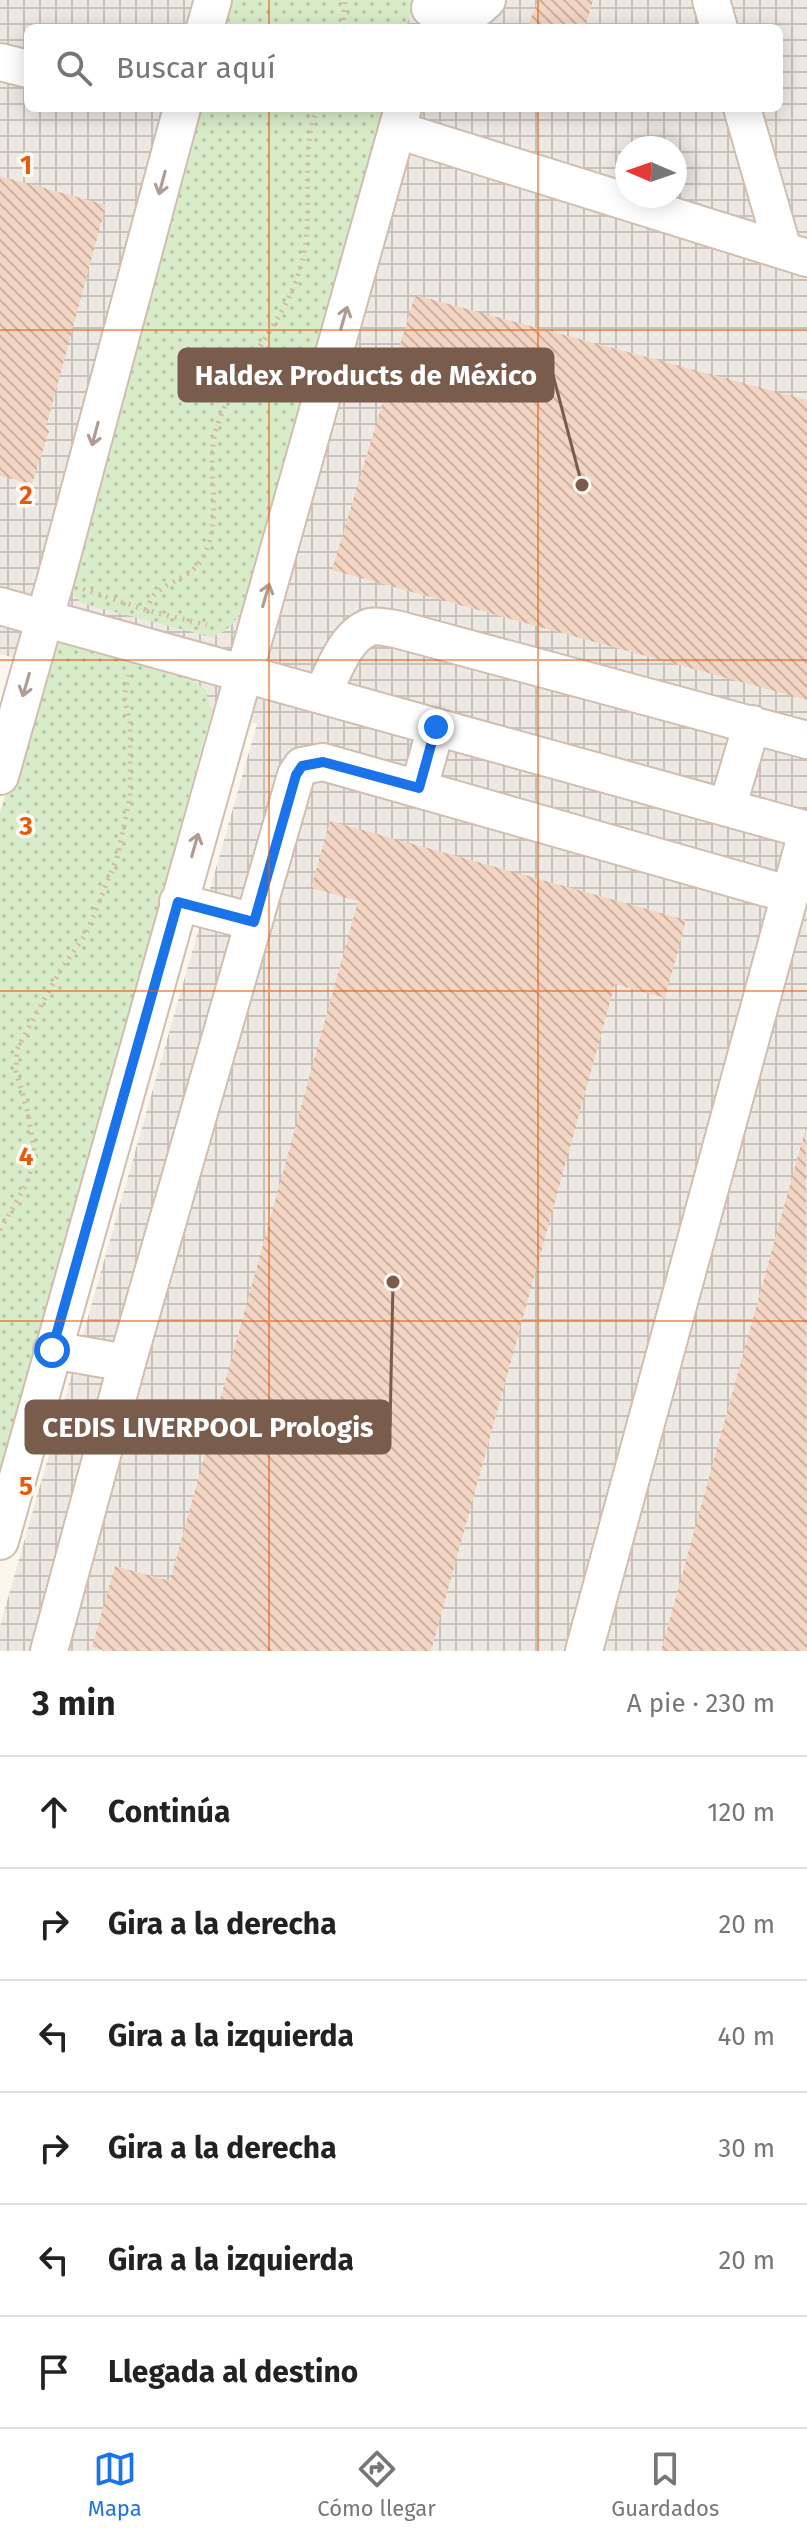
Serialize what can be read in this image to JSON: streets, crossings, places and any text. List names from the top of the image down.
{
  "places": ["Haldex Products de México", "CEDIS LIVERPOOL Prologis"],
  "north": "left",
  "page": {
    "search": "Buscar aquí",
    "heading": ["3 min", "A pie · 230 m"],
    "list": [
      ["Continúa", "120 m"],
      ["Gira a la derecha", "20 m"],
      ["Gira a la izquierda", "40 m"],
      ["Gira a la derecha", "30 m"],
      ["Gira a la izquierda", "20 m"],
      "Llegada al destino"
    ],
    "nav": ["Mapa", "Cómo llegar", "Guardados"]
  },
  "grid": {
    "rows": [
      "1",
      "2",
      "3",
      "4",
      "5"
    ]
  }
}
